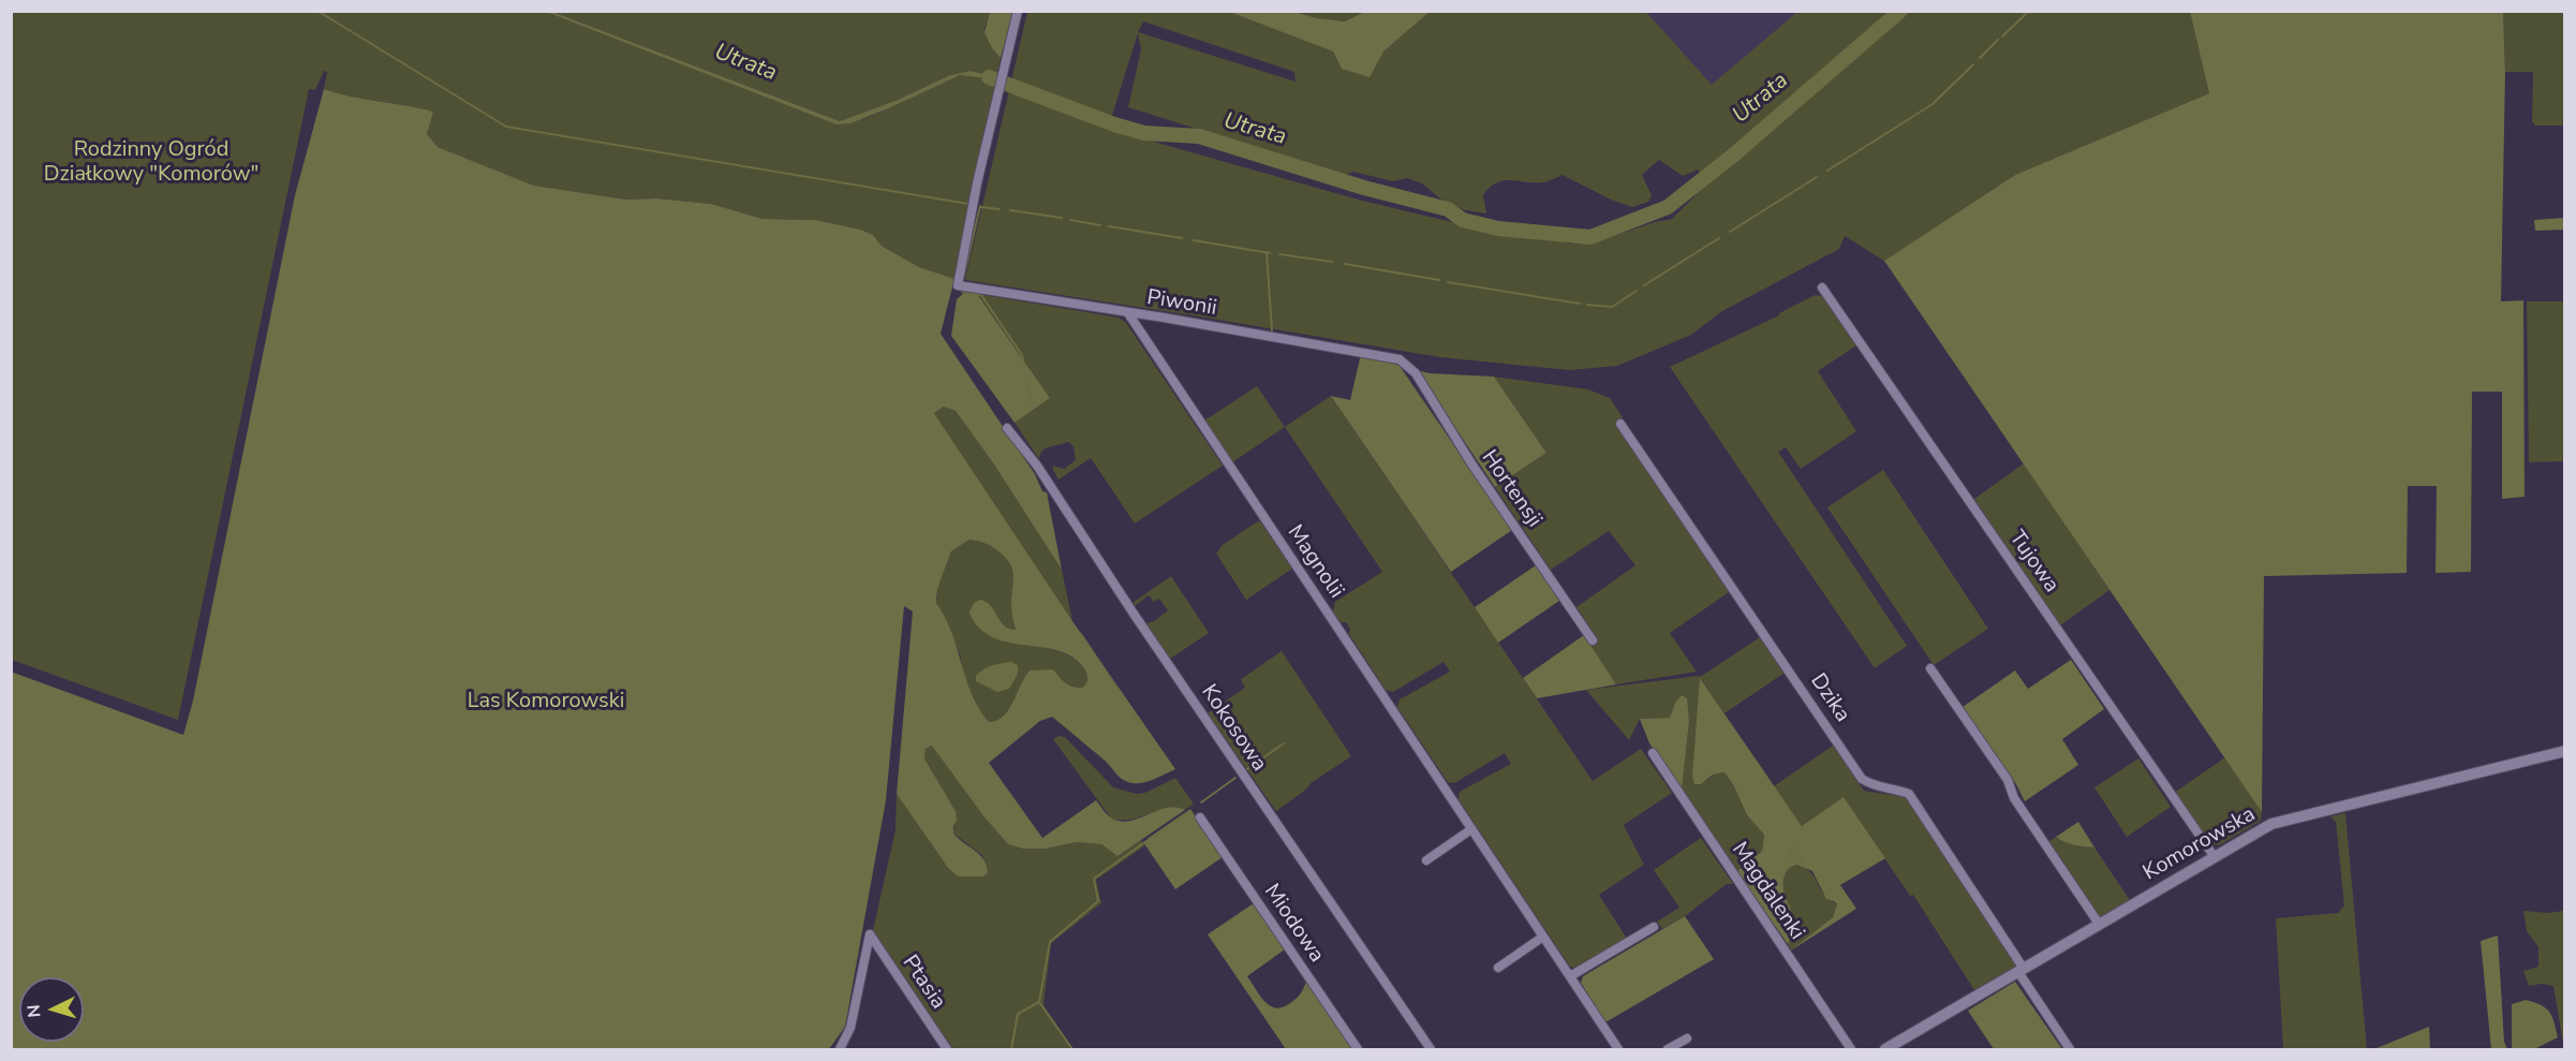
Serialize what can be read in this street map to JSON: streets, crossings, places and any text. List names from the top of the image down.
{
  "streets": {
    "street": [
      "Piwonii",
      "Hortensji",
      "Magnolii",
      "Tujowa",
      "Dzika",
      "Kokosowa",
      "Komorowska",
      "Magdalenki",
      "Miodowa",
      "Ptasia"
    ]
  },
  "crossings": [
    ["Piwonii", "Hortensji"],
    ["Piwonii", "Magnolii"],
    ["Tujowa", "Komorowska"],
    ["Dzika", "Komorowska"]
  ],
  "water": ["Utrata"],
  "parks": ["Rodzinny Ogród Działkowy \"Komorów\"", "Las Komorowski"],
  "north": "left"
}
